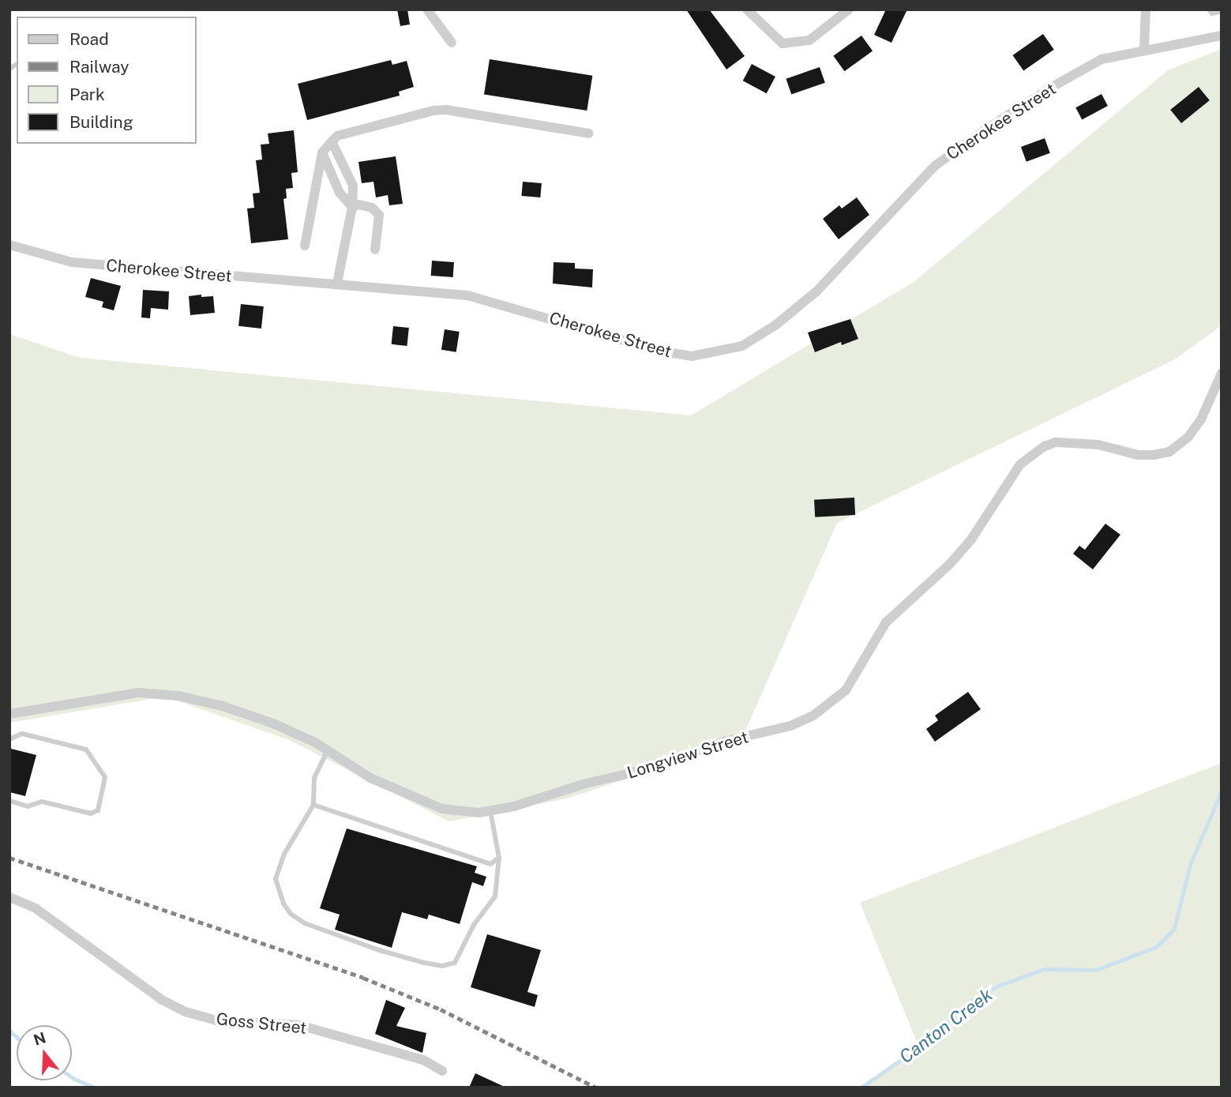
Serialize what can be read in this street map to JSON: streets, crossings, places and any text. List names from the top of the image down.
{
  "streets": {
    "street": ["Cherokee Street", "Longview Street", "Goss Street"]
  },
  "water": ["Canton Creek"],
  "legend": [
    "Road",
    "Railway",
    "Park",
    "Building"
  ],
  "north": "top"
}
